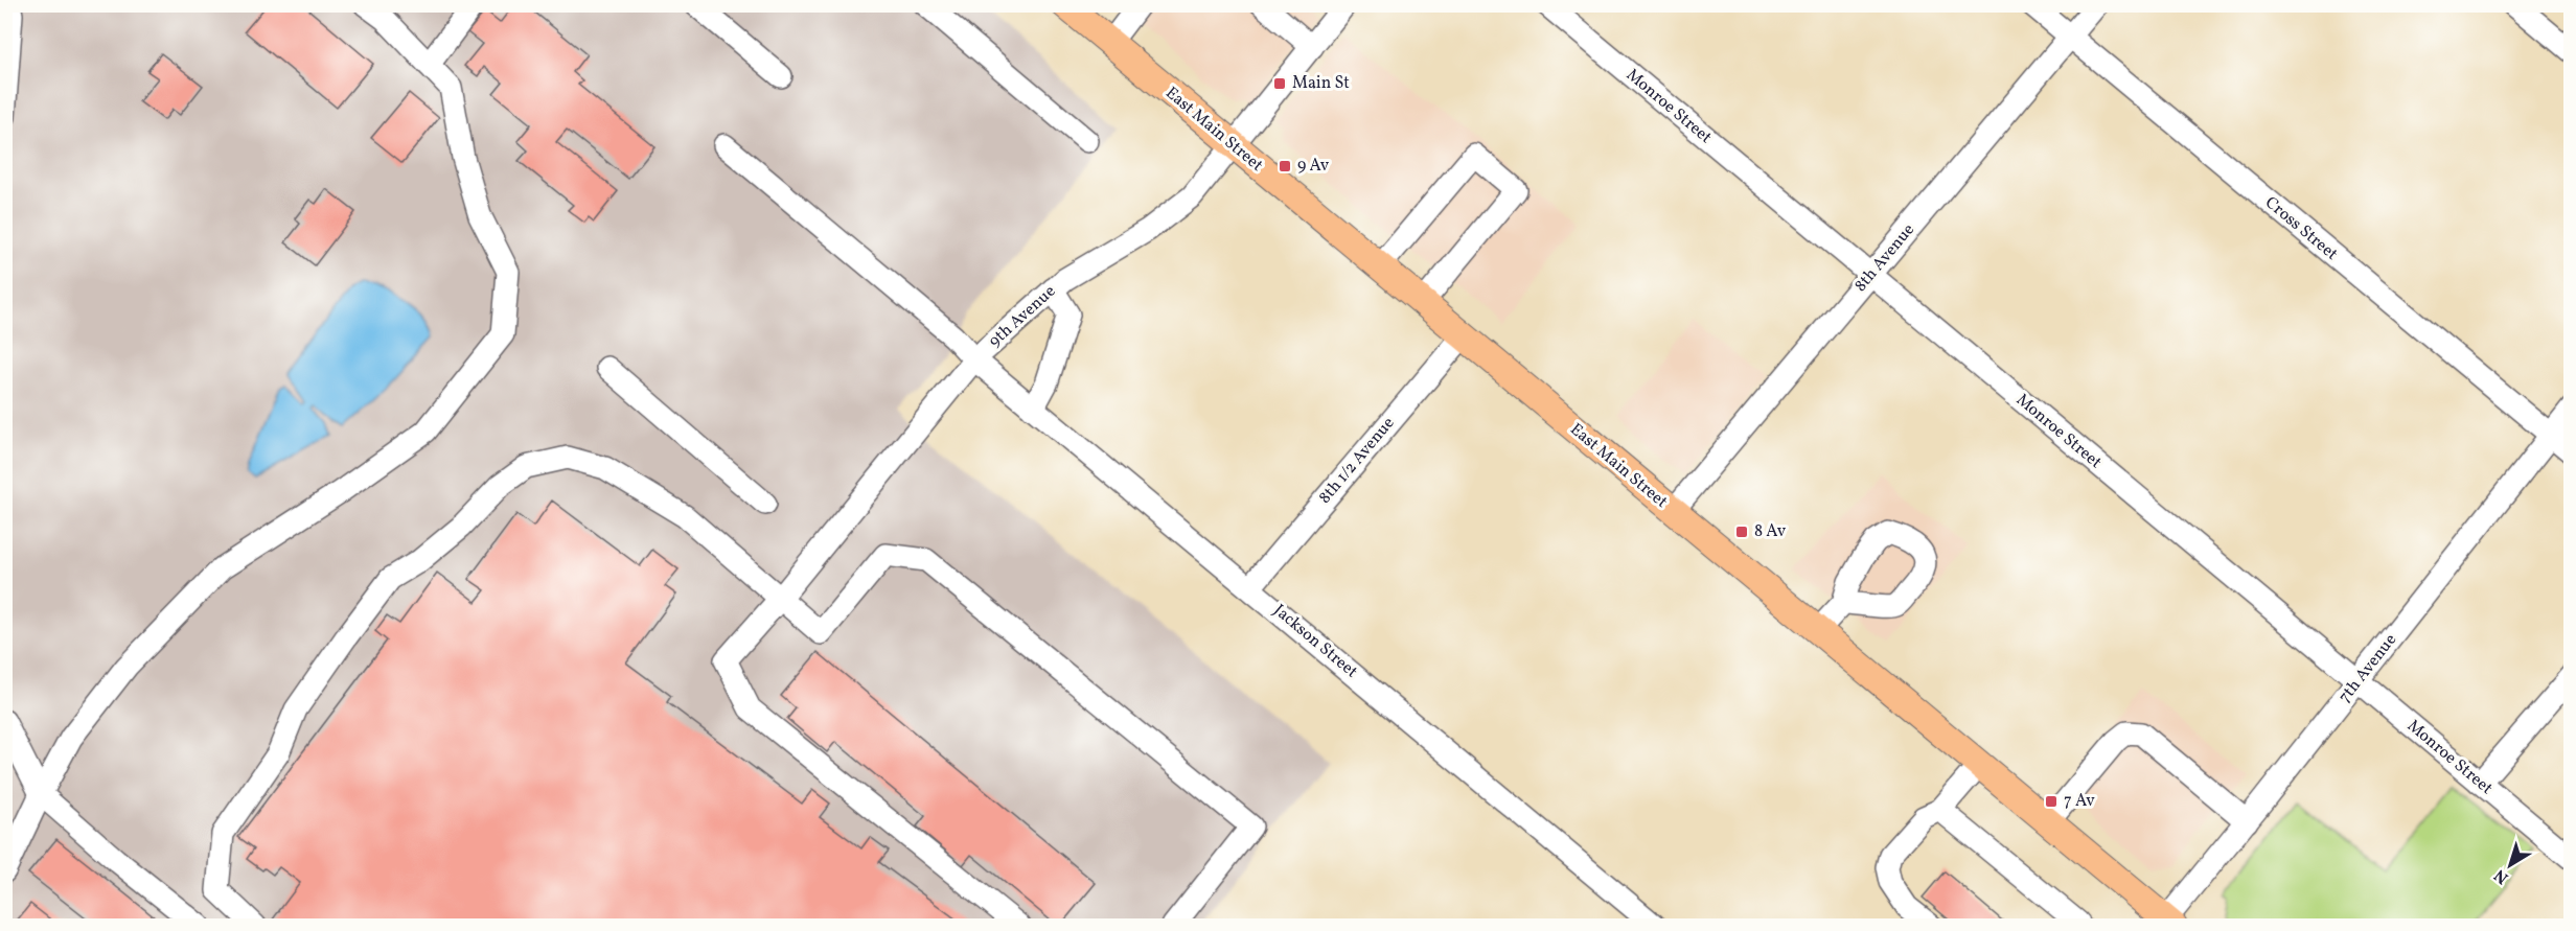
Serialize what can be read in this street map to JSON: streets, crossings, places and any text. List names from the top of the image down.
{
  "streets": {
    "main road": ["East Main Street"],
    "street": [
      "Monroe Street",
      "Cross Street",
      "8th Avenue",
      "9th Avenue",
      "8th 1/2 Avenue",
      "Jackson Street",
      "7th Avenue"
    ]
  },
  "crossings": [
    ["Monroe Street", "8th Avenue"],
    ["Monroe Street", "7th Avenue"],
    ["East Main Street", "8th Avenue"],
    ["East Main Street", "9th Avenue"],
    ["East Main Street", "8th 1/2 Avenue"],
    ["East Main Street", "7th Avenue"],
    ["Cross Street", "8th Avenue"],
    ["Cross Street", "7th Avenue"],
    ["9th Avenue", "Jackson Street"],
    ["8th 1/2 Avenue", "Jackson Street"]
  ],
  "places": {
    "transit": [
      "Main St",
      "9 Av",
      "8 Av",
      "7 Av"
    ]
  },
  "north": "bottom left"
}
